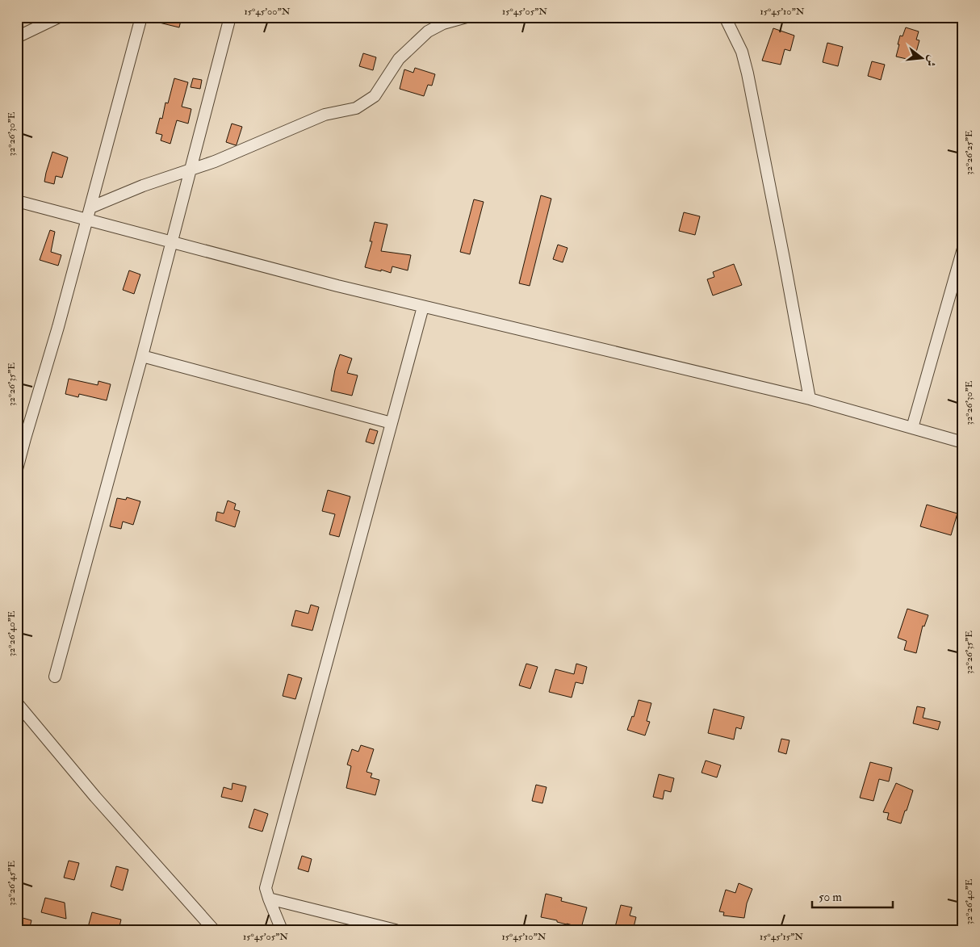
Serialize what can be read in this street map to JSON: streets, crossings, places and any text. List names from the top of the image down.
{
  "scale_bar": "50 m",
  "north": "right",
  "coordinates": [
    "15°45'00\"N",
    "15°45'05\"N",
    "15°45'10\"N",
    "32°26'30\"E",
    "32°26'25\"E",
    "32°26'35\"E",
    "32°26'40\"E",
    "32°26'45\"E",
    "15°45'15\"N"
  ]
}
